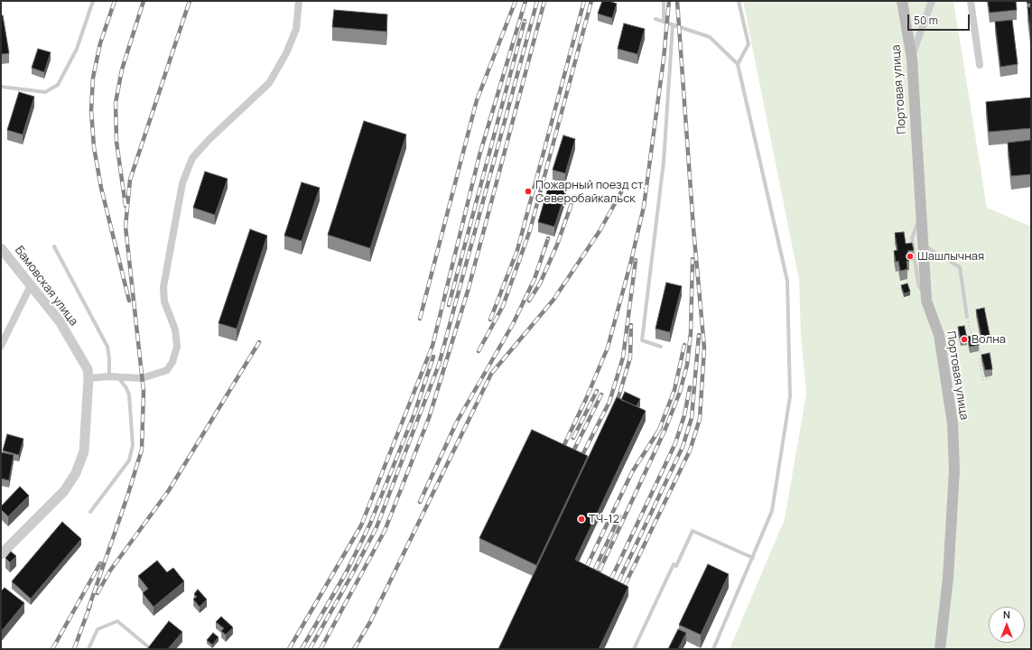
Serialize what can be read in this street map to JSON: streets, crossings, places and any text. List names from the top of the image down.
{
  "streets": {
    "main road": ["Портовая улица"],
    "street": ["Бамовская улица"]
  },
  "places": [
    "Пожарный поезд ст. Северобайкальск",
    "Шашлычная",
    "Волна",
    "ТЧ-12"
  ],
  "scale_bar": "50 m",
  "north": "top"
}
